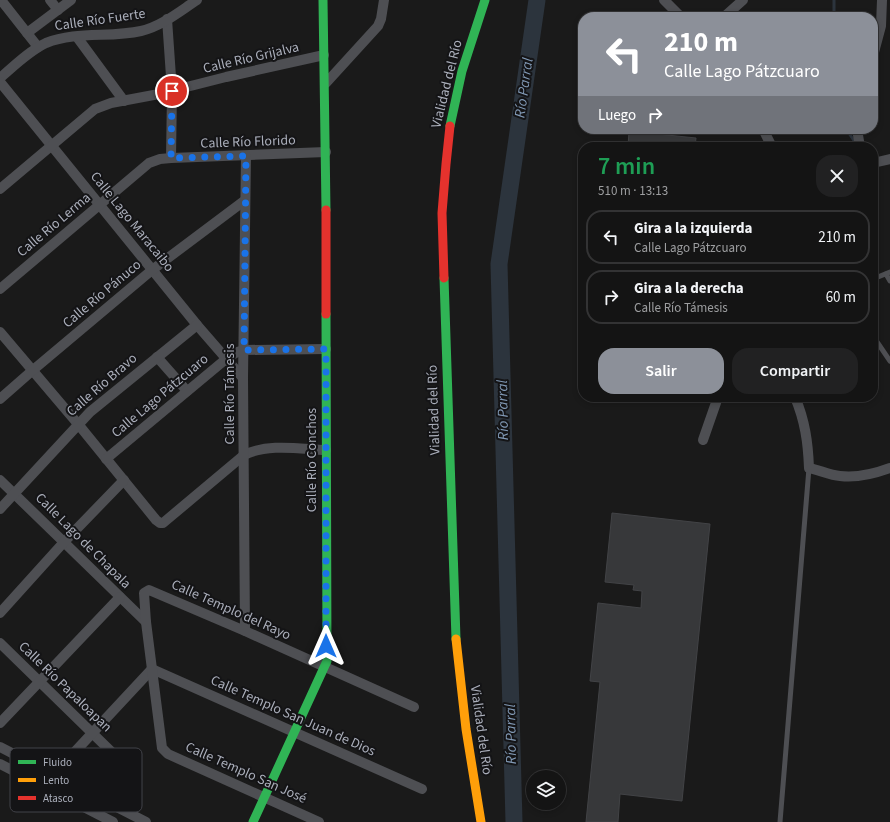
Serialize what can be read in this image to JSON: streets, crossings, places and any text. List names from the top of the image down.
{
  "streets": {
    "street": [
      "Calle Río Fuerte",
      "Calle Río Grijalva",
      "Vialidad del Río",
      "Calle Río Florido",
      "Calle Lago Maracaibo",
      "Calle Río Lerma",
      "Calle Río Pánuco",
      "Calle Río Bravo",
      "Calle Río Támesis",
      "Calle Lago Pátzcuaro",
      "Calle Río Conchos",
      "Calle Lago de Chapala",
      "Calle Templo del Rayo",
      "Calle Río Papaloapan",
      "Calle Templo San Juan de Dios",
      "Calle Templo San José"
    ]
  },
  "crossings": [
    ["Calle Río Grijalva", "Calle Lago Maracaibo"],
    ["Calle Río Grijalva", "Calle Río Conchos"],
    ["Calle Río Florido", "Calle Río Lerma"],
    ["Calle Río Florido", "Calle Río Támesis"],
    ["Calle Río Florido", "Calle Río Conchos"],
    ["Calle Lago Maracaibo", "Calle Río Lerma"],
    ["Calle Lago Maracaibo", "Calle Río Pánuco"],
    ["Calle Lago Maracaibo", "Calle Río Bravo"],
    ["Calle Lago Maracaibo", "Calle Río Támesis"],
    ["Calle Lago Maracaibo", "Calle Lago Pátzcuaro"],
    ["Calle Río Pánuco", "Calle Río Támesis"],
    ["Calle Río Bravo", "Calle Lago de Chapala"],
    ["Calle Río Támesis", "Calle Lago Pátzcuaro"],
    ["Calle Río Támesis", "Calle Templo del Rayo"],
    ["Calle Lago Pátzcuaro", "Calle Río Conchos"],
    ["Calle Río Conchos", "Calle Templo del Rayo"],
    ["Calle Río Conchos", "Calle Templo San Juan de Dios"],
    ["Calle Río Conchos", "Calle Templo San José"],
    ["Calle Lago de Chapala", "Calle Templo del Rayo"],
    ["Calle Lago de Chapala", "Calle Templo San Juan de Dios"],
    ["Calle Lago de Chapala", "Calle Templo San José"]
  ],
  "water": ["Río Parral"],
  "legend": ["Fluido", "Lento", "Atasco"],
  "page": {
    "turn": ["210 m", "Calle Lago Pátzcuaro"],
    "then": "Luego",
    "heading": ["7 min", "510 m · 13:13"],
    "list": [
      {
        "name": "Gira a la izquierda",
        "note": "Calle Lago Pátzcuaro",
        "value": "210 m"
      },
      {
        "name": "Gira a la derecha",
        "note": "Calle Río Támesis",
        "value": "60 m"
      }
    ],
    "buttons": ["Salir", "Compartir"]
  }
}
